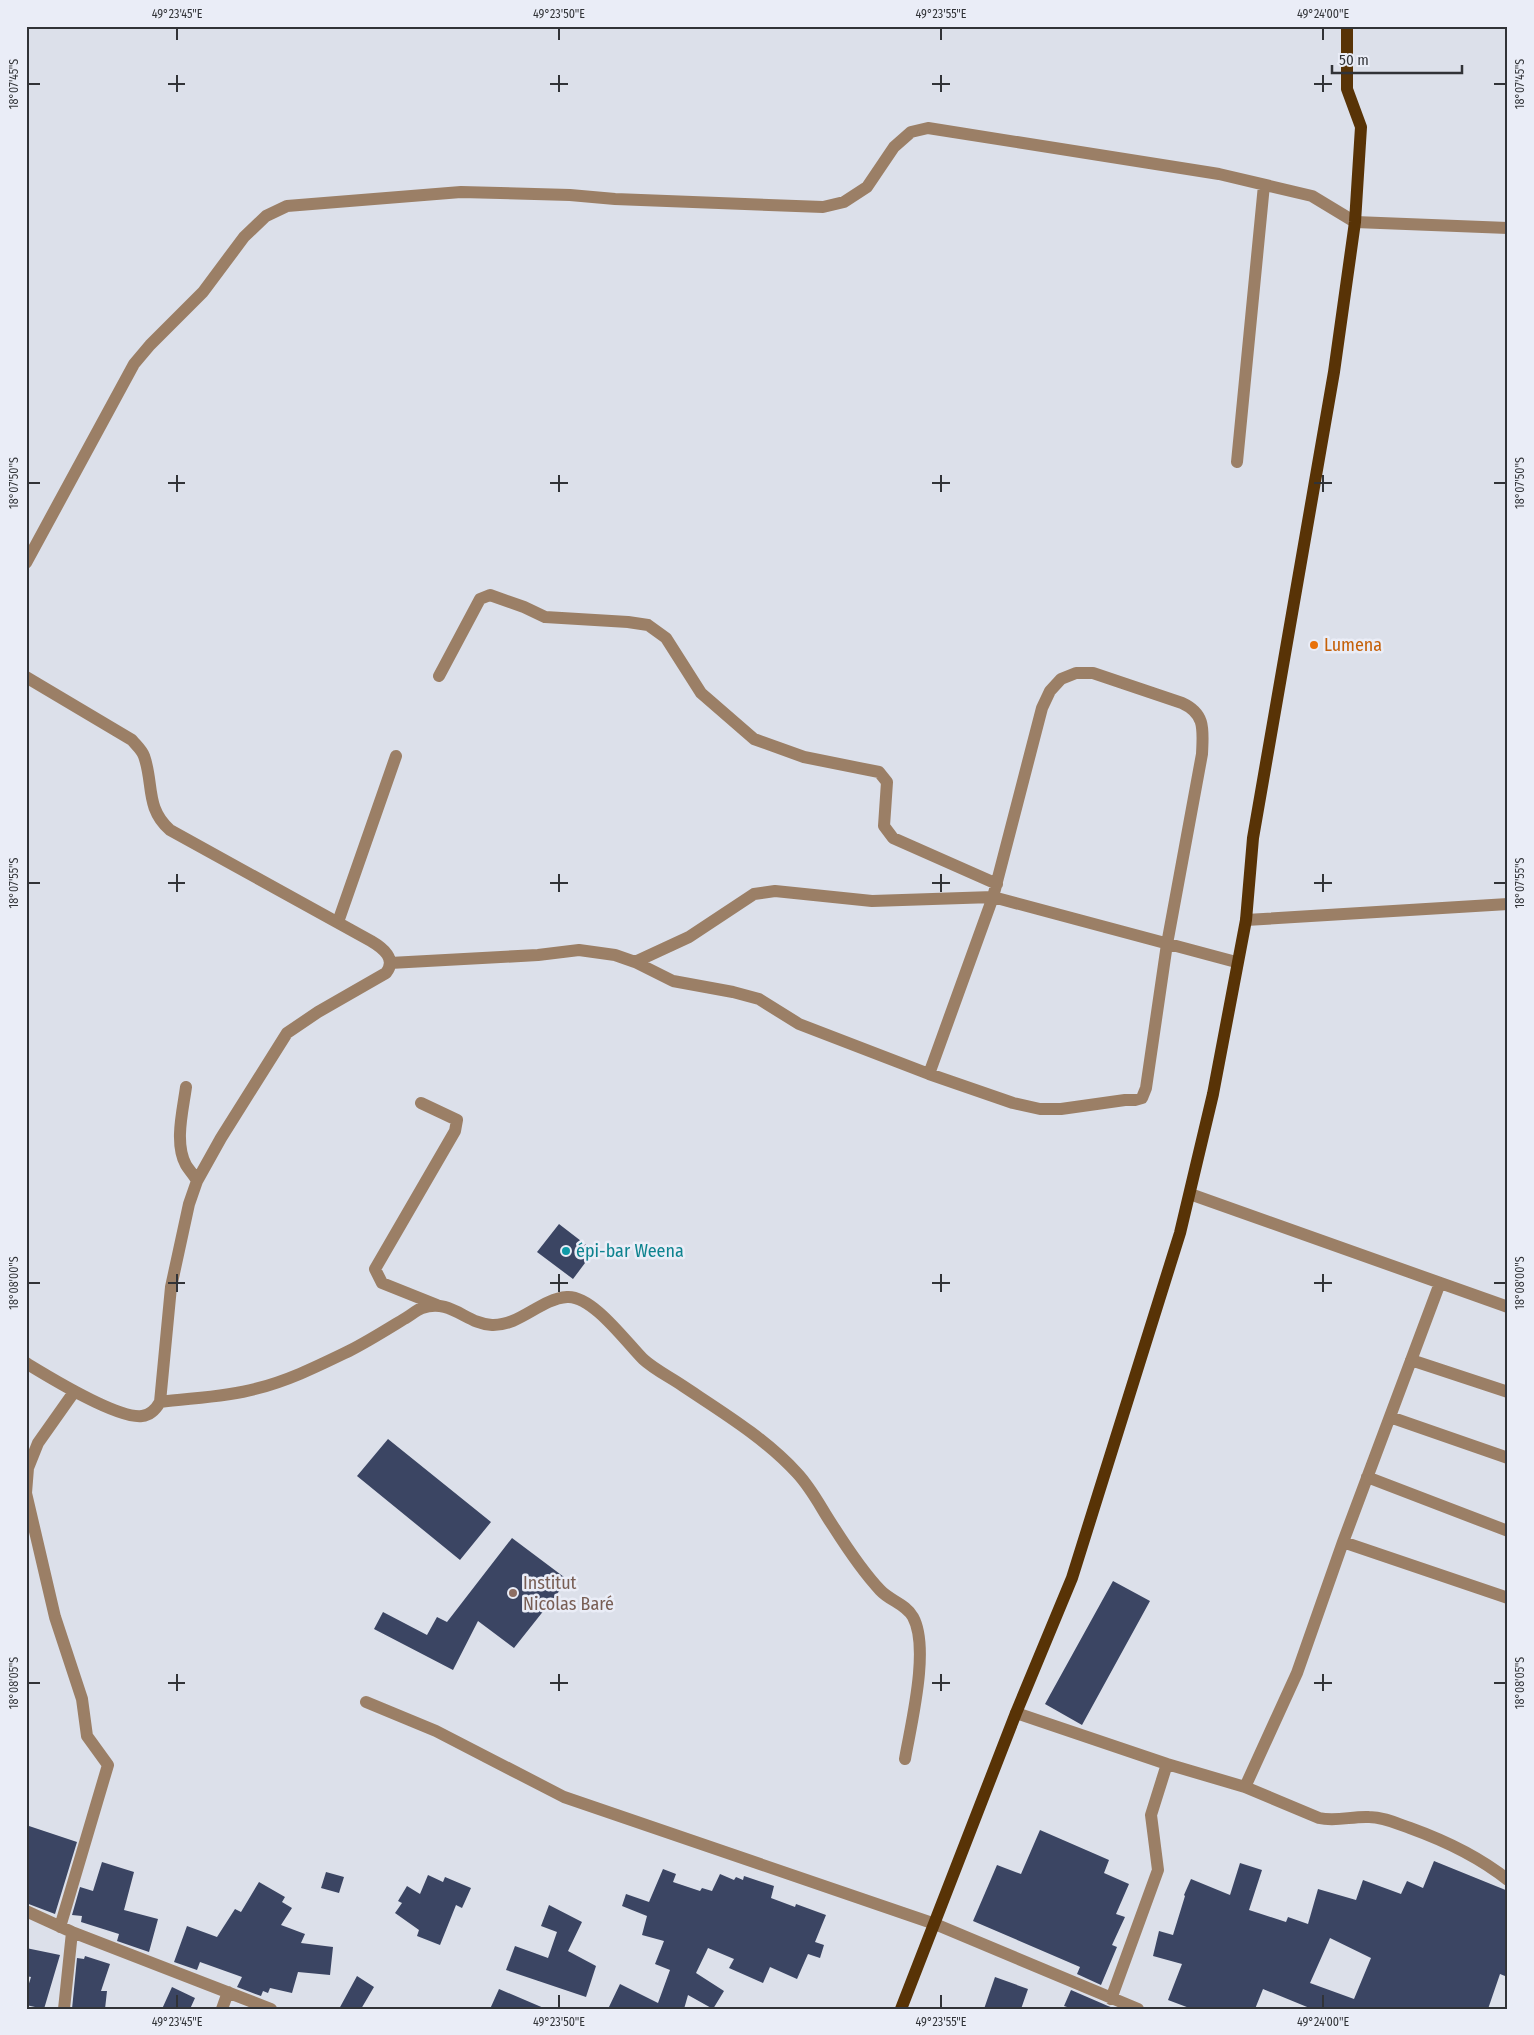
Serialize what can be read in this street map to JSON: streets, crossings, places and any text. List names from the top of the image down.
{
  "places": ["Lumena", "épi-bar Weena", "Institut Nicolas Baré"],
  "scale_bar": "50 m",
  "coordinates": [
    "49°23'45\"E",
    "49°23'50\"E",
    "49°23'55\"E",
    "49°24'00\"E",
    "18°07'45\"S",
    "18°07'50\"S",
    "18°07'55\"S",
    "18°08'00\"S",
    "18°08'05\"S"
  ]
}
